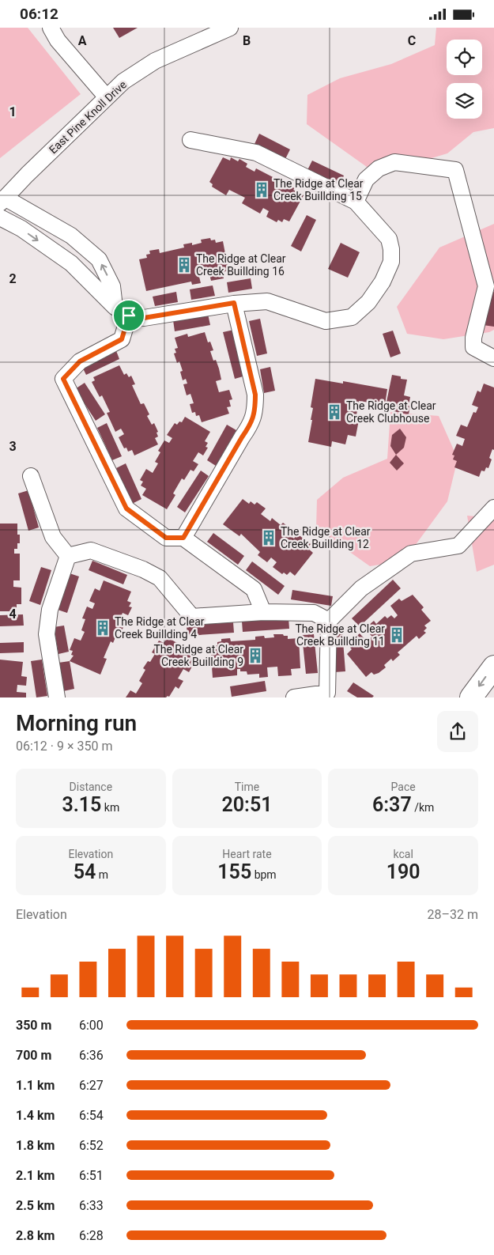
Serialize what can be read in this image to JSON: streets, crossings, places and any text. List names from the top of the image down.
{
  "streets": {
    "street": ["East Pine Knoll Drive"]
  },
  "places": {
    "building": [
      "The Ridge at Clear Creek Buillding 15",
      "The Ridge at Clear Creek Buillding 16",
      "The Ridge at Clear Creek Clubhouse",
      "The Ridge at Clear Creek Buillding 12",
      "The Ridge at Clear Creek Buillding 4",
      "The Ridge at Clear Creek Buillding 11",
      "The Ridge at Clear Creek Buillding 9"
    ]
  },
  "page": {
    "status": "06:12",
    "heading": ["Morning run", "06:12 · 9 × 350 m"],
    "stats": [
      ["Distance", "3.15 km"],
      ["Time", "20:51"],
      ["Pace", "6:37 /km"],
      ["Elevation", "54 m"],
      ["Heart rate", "155 bpm"],
      ["kcal", "190"]
    ],
    "chart": ["Elevation", "28–32 m"],
    "list": [
      {
        "name": "350 m",
        "note": "6:00"
      },
      {
        "name": "700 m",
        "note": "6:36"
      },
      {
        "name": "1.1 km",
        "note": "6:27"
      },
      {
        "name": "1.4 km",
        "note": "6:54"
      },
      {
        "name": "1.8 km",
        "note": "6:52"
      },
      {
        "name": "2.1 km",
        "note": "6:51"
      },
      {
        "name": "2.5 km",
        "note": "6:33"
      },
      {
        "name": "2.8 km",
        "note": "6:28"
      }
    ]
  },
  "grid": {
    "columns": ["A", "B", "C"],
    "rows": [
      "1",
      "2",
      "3",
      "4"
    ]
  }
}
